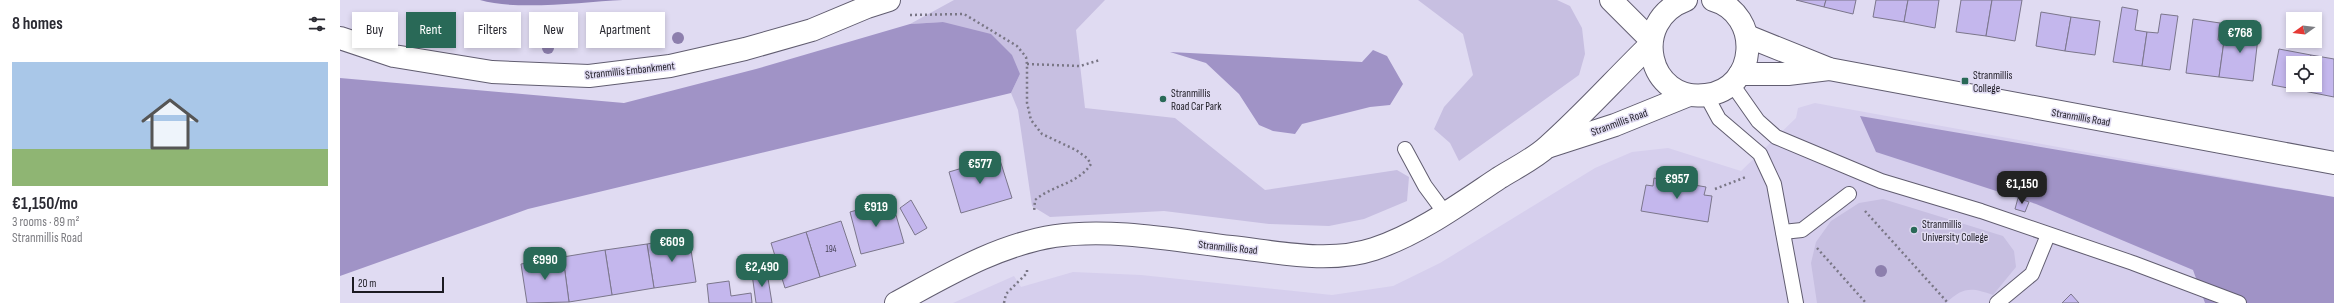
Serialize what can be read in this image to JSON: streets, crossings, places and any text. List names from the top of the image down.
{
  "streets": {
    "street": ["Stranmillis Embankment", "Stranmillis Road"]
  },
  "places": {
    "transit": ["Stranmillis College"],
    "other": ["Stranmillis Road Car Park", "Stranmillis University College"]
  },
  "house_numbers": ["194"],
  "scale_bar": "20 m",
  "north": "left",
  "page": {
    "heading": "8 homes",
    "chip": [
      "Buy",
      "Rent",
      "Filters",
      "New",
      "Apartment"
    ],
    "price": [
      "€768",
      "€577",
      "€957",
      "€1,150",
      "€919",
      "€609",
      "€990",
      "€2,490"
    ],
    "list": [
      {
        "name": "€1,150/mo",
        "note": "3 rooms · 89 m² · Stranmillis Road"
      }
    ],
    "scale": "20 m"
  }
}
